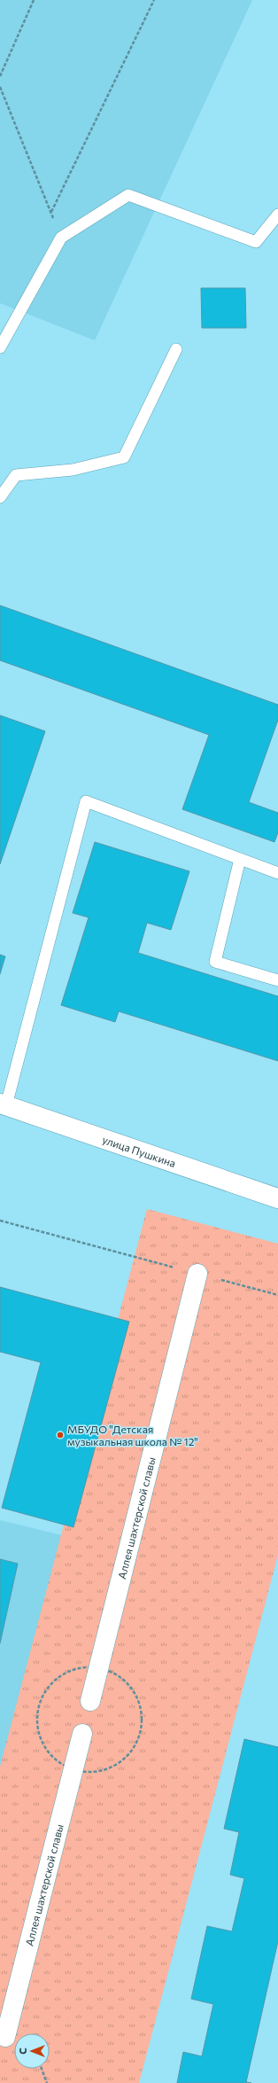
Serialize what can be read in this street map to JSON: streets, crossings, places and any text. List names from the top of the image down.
{
  "streets": {
    "street": ["улица Пушкина", "Аллея шахтерской славы"]
  },
  "places": ["МБУДО \"Детская музыкальная школа № 12\""],
  "north": "left"
}
